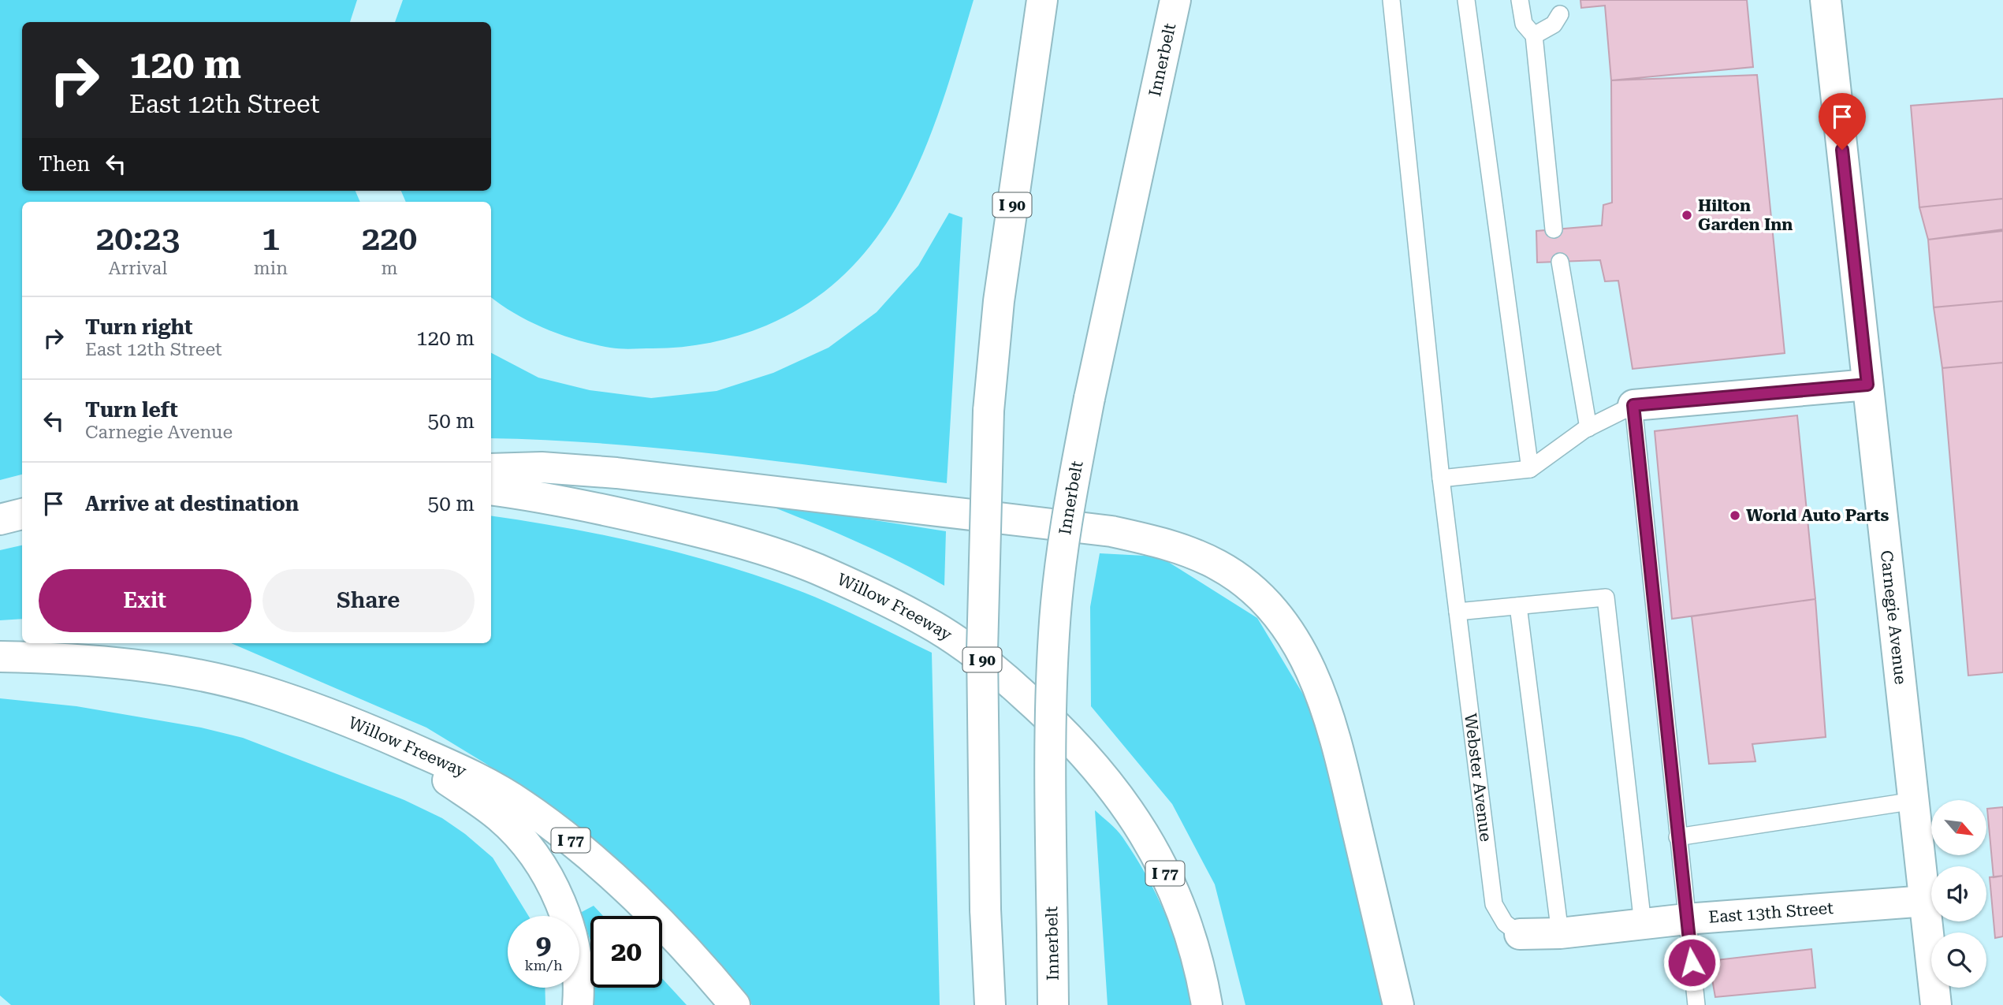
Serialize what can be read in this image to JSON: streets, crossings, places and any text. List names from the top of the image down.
{
  "streets": {
    "main road": [
      "Innerbelt",
      "I 90",
      "Willow Freeway",
      "Carnegie Avenue",
      "I 77",
      "East 13th Street"
    ],
    "lane": ["Webster Avenue"]
  },
  "crossings": [
    ["Carnegie Avenue", "East 13th Street"],
    ["Webster Avenue", "East 13th Street"]
  ],
  "places": ["Hilton Garden Inn", "World Auto Parts"],
  "north": "bottom right",
  "page": {
    "turn": ["120 m", "East 12th Street"],
    "then": "Then",
    "eta": [
      "20:23",
      "Arrival",
      "1",
      "min",
      "220",
      "m"
    ],
    "list": [
      {
        "name": "Turn right",
        "note": "East 12th Street",
        "value": "120 m"
      },
      {
        "name": "Turn left",
        "note": "Carnegie Avenue",
        "value": "50 m"
      },
      {
        "name": "Arrive at destination",
        "value": "50 m"
      }
    ],
    "buttons": ["Exit", "Share"],
    "speed": "9 km/h",
    "limit": "20"
  }
}
